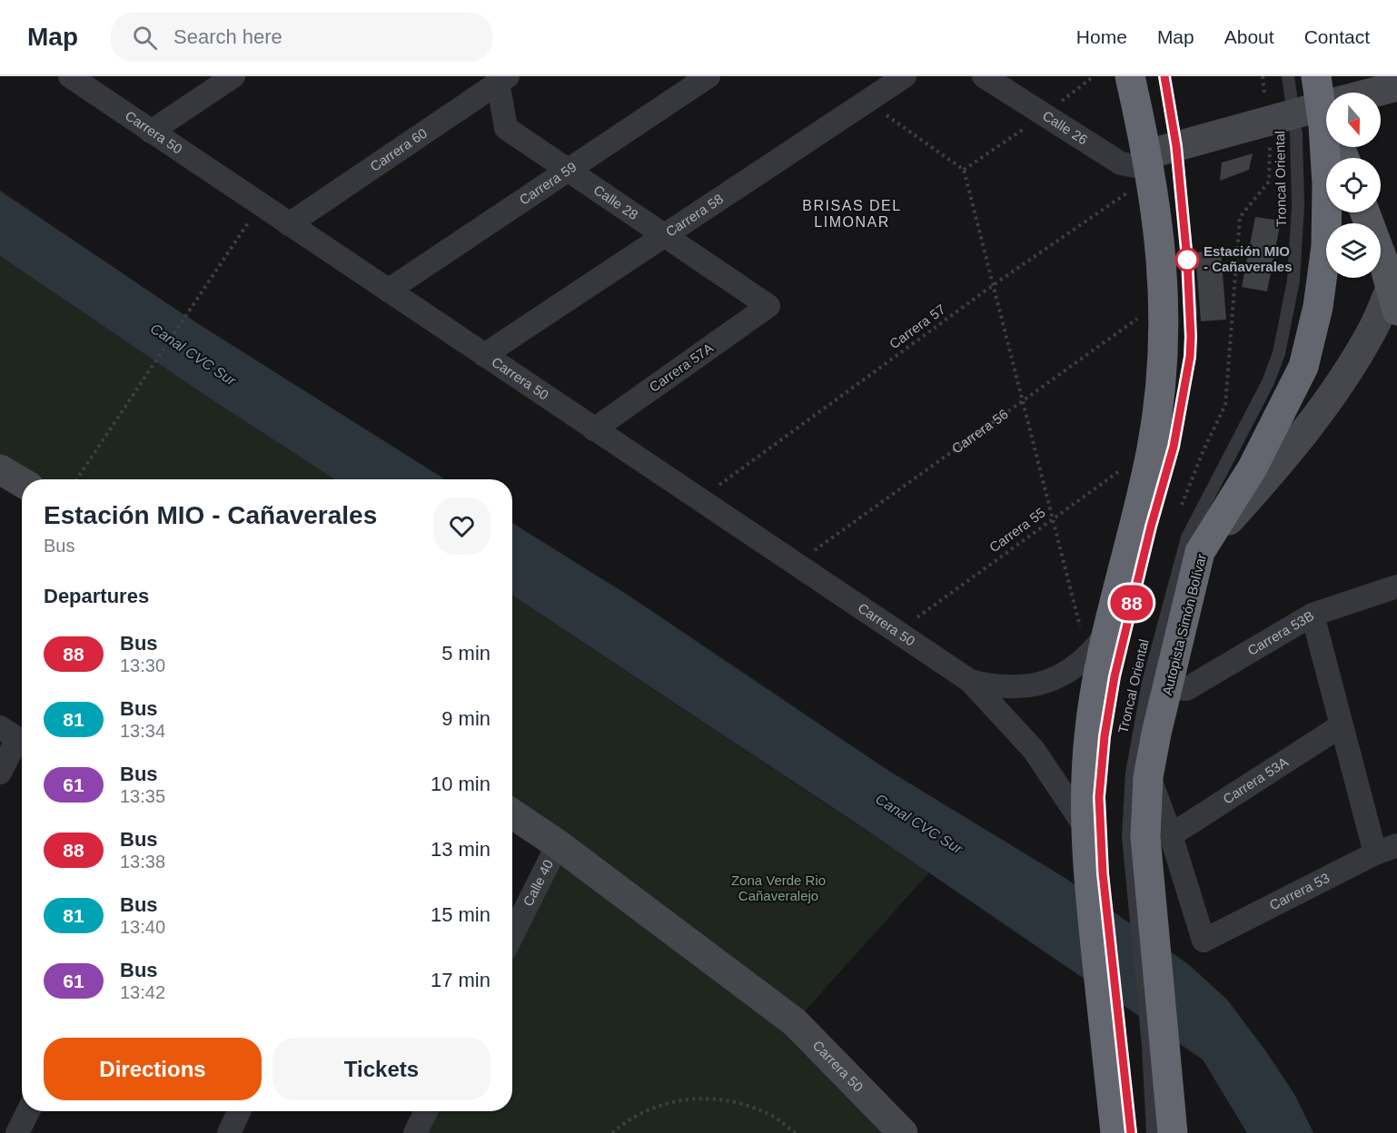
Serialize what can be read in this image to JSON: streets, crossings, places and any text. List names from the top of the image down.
{
  "streets": {
    "highway": ["Autopista Simón Bolívar"],
    "street": [
      "Calle 26",
      "Carrera 50",
      "Carrera 60",
      "Carrera 59",
      "Calle 28",
      "Carrera 58",
      "Carrera 57A",
      "Carrera 53B",
      "Carrera 53A",
      "Calle 40",
      "Carrera 53"
    ],
    "lane": ["Troncal Oriental"],
    "path": ["Carrera 57", "Carrera 56", "Carrera 55"]
  },
  "crossings": [
    ["Calle 26", "Carrera 57"],
    ["Carrera 50", "Carrera 60"],
    ["Carrera 50", "Carrera 59"],
    ["Carrera 50", "Carrera 58"],
    ["Carrera 50", "Carrera 57"],
    ["Carrera 50", "Carrera 57A"],
    ["Carrera 50", "Carrera 56"],
    ["Carrera 50", "Carrera 55"],
    ["Carrera 50", "Calle 40"],
    ["Carrera 60", "Calle 28"],
    ["Troncal Oriental", "Autopista Simón Bolívar"],
    ["Carrera 59", "Calle 28"],
    ["Calle 28", "Carrera 58"],
    ["Calle 28", "Carrera 57A"],
    ["Autopista Simón Bolívar", "Carrera 53B"],
    ["Carrera 53A", "Carrera 53"]
  ],
  "districts": ["BRISAS DEL LIMONAR"],
  "water": ["Canal CVC Sur"],
  "parks": ["Zona Verde Rio Cañaveralejo"],
  "places": ["Estación MIO - Cañaverales"],
  "lines": ["bus line 88"],
  "north": "bottom",
  "page": {
    "header": "Map",
    "search": "Search here",
    "nav": [
      "Home",
      "Map",
      "About",
      "Contact"
    ],
    "on_map": "88",
    "heading": [
      ["Estación MIO - Cañaverales", "Bus"],
      "Departures"
    ],
    "list": [
      {
        "mark": "88",
        "name": "Bus",
        "note": "13:30",
        "value": "5 min"
      },
      {
        "mark": "81",
        "name": "Bus",
        "note": "13:34",
        "value": "9 min"
      },
      {
        "mark": "61",
        "name": "Bus",
        "note": "13:35",
        "value": "10 min"
      },
      {
        "mark": "88",
        "name": "Bus",
        "note": "13:38",
        "value": "13 min"
      },
      {
        "mark": "81",
        "name": "Bus",
        "note": "13:40",
        "value": "15 min"
      },
      {
        "mark": "61",
        "name": "Bus",
        "note": "13:42",
        "value": "17 min"
      }
    ],
    "buttons": ["Directions", "Tickets"]
  }
}
